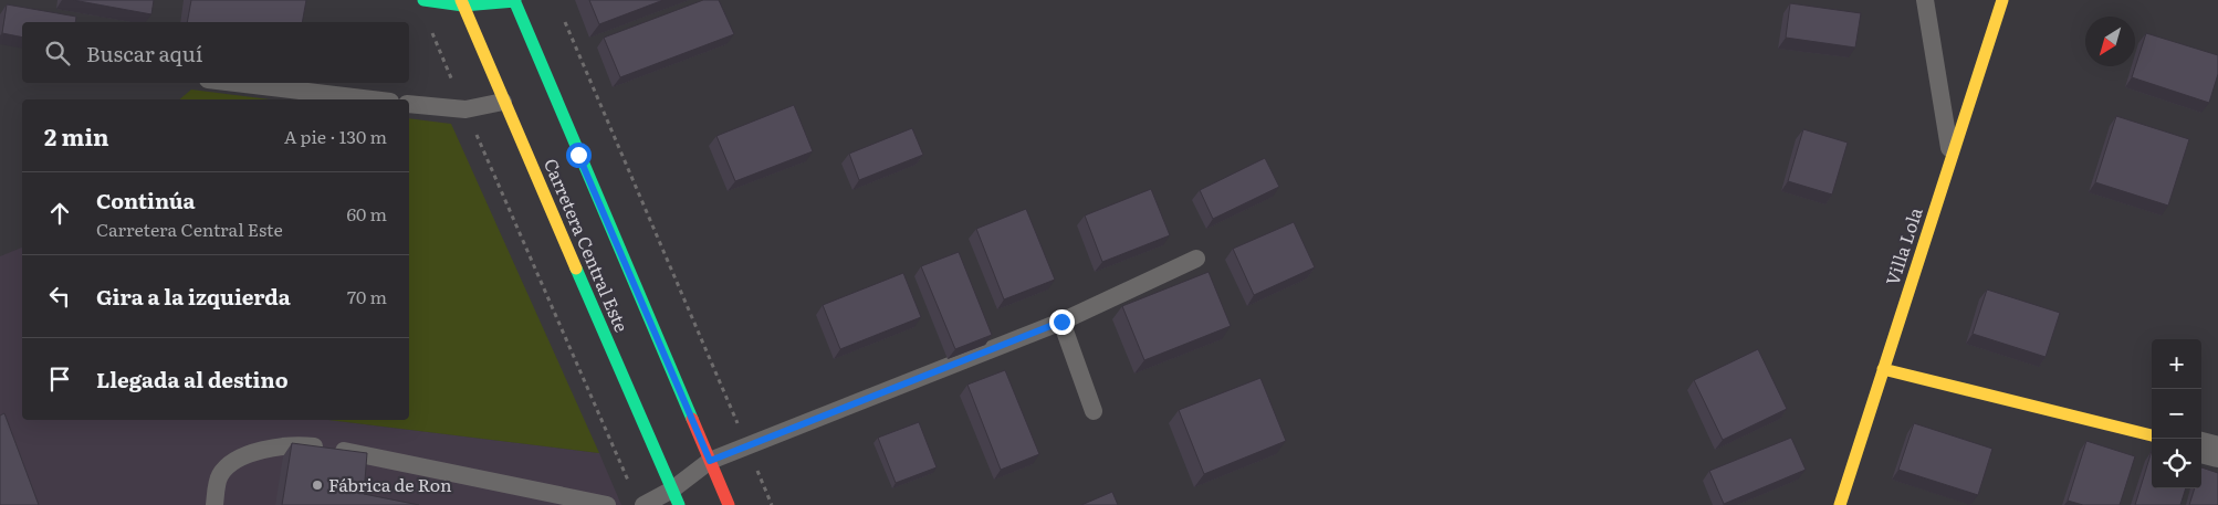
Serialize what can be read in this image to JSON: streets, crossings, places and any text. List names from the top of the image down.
{
  "streets": {
    "main road": ["Carretera Central Este", "Villa Lola"]
  },
  "places": ["Fábrica de Ron"],
  "north": "bottom left",
  "page": {
    "search": "Buscar aquí",
    "heading": ["2 min", "A pie · 130 m"],
    "list": [
      ["Continúa", "Carretera Central Este", "60 m"],
      ["Gira a la izquierda", "70 m"],
      "Llegada al destino"
    ],
    "map_buttons": ["+", "−"]
  }
}
